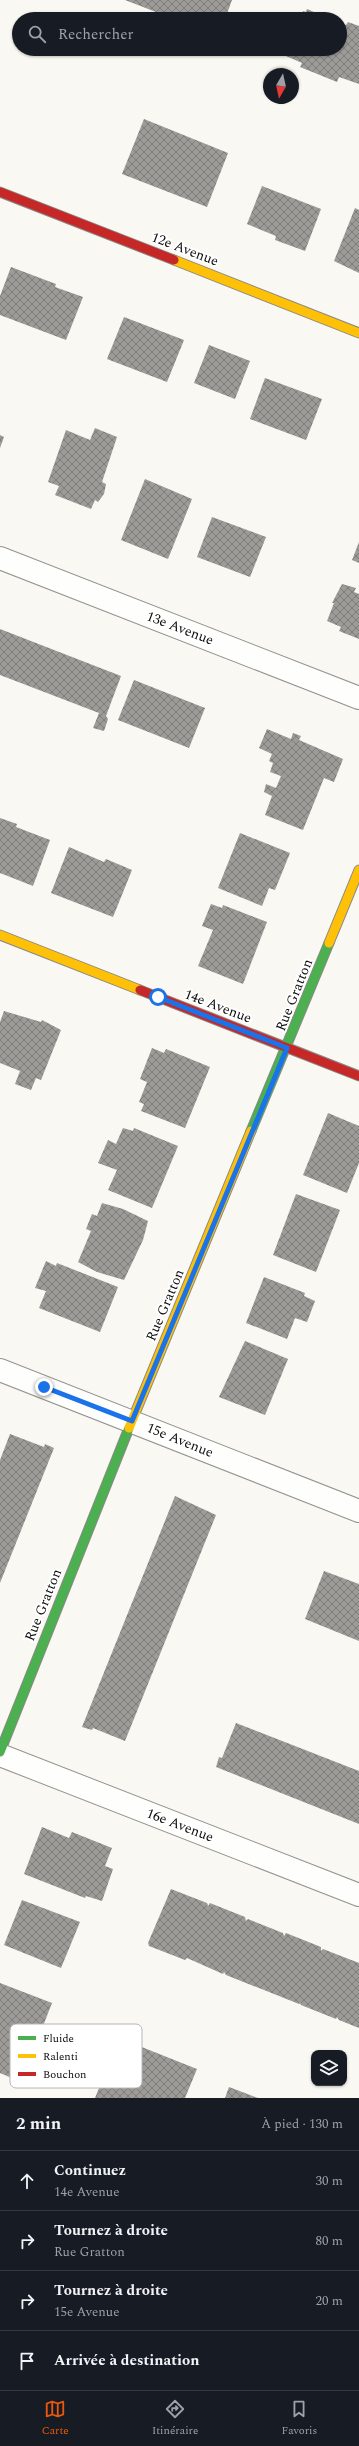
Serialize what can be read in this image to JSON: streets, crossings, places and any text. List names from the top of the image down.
{
  "streets": {
    "street": [
      "12e Avenue",
      "13e Avenue",
      "Rue Gratton",
      "14e Avenue",
      "15e Avenue",
      "16e Avenue"
    ]
  },
  "crossings": [
    ["Rue Gratton", "14e Avenue"],
    ["Rue Gratton", "15e Avenue"],
    ["Rue Gratton", "16e Avenue"]
  ],
  "legend": ["Fluide", "Ralenti", "Bouchon"],
  "north": "bottom",
  "page": {
    "search": "Rechercher",
    "heading": ["2 min", "À pied · 130 m"],
    "list": [
      ["Continuez", "14e Avenue", "30 m"],
      ["Tournez à droite", "Rue Gratton", "80 m"],
      ["Tournez à droite", "15e Avenue", "20 m"],
      "Arrivée à destination"
    ],
    "nav": ["Carte", "Itinéraire", "Favoris"]
  }
}
